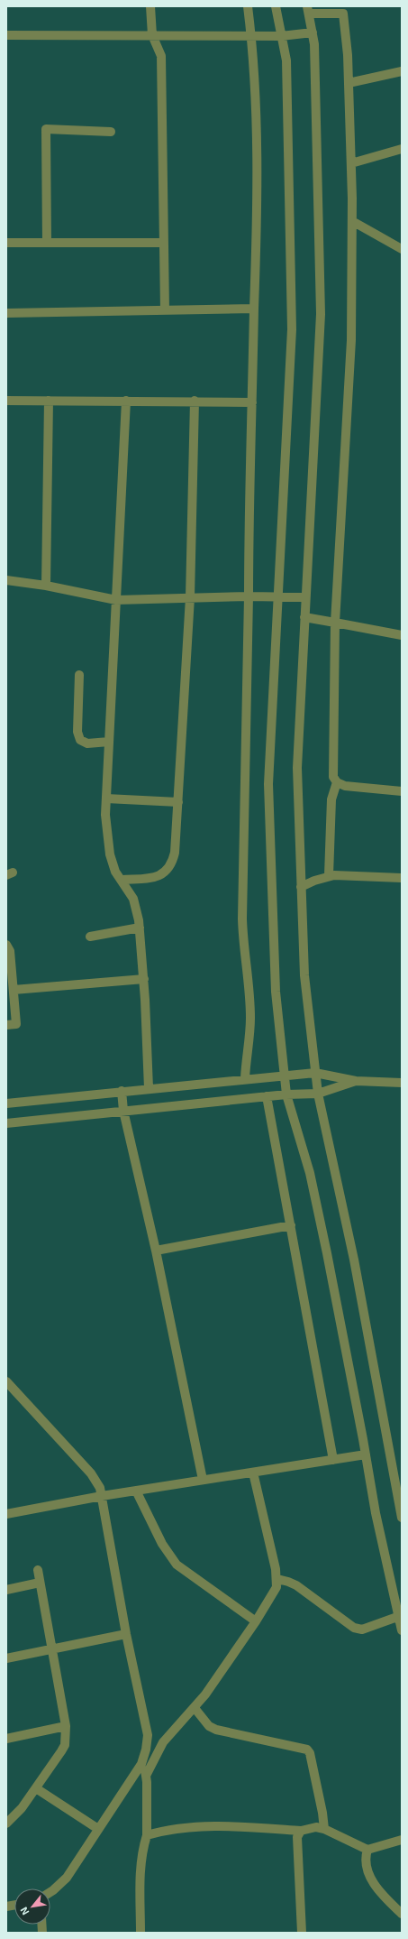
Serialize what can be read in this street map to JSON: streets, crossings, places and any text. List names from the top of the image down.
{
  "north": "bottom left"
}
